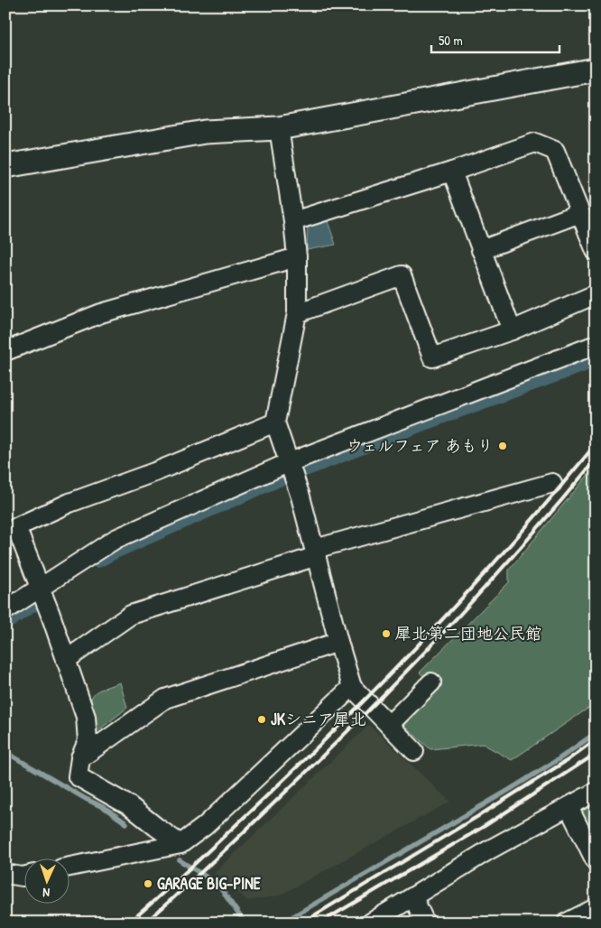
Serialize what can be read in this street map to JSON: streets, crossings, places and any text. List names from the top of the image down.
{
  "places": [
    "ウェルフェア あもり",
    "犀北第二団地公民館",
    "JKシニア犀北",
    "GARAGE BIG-PINE"
  ],
  "scale_bar": "50 m",
  "north": "bottom"
}
